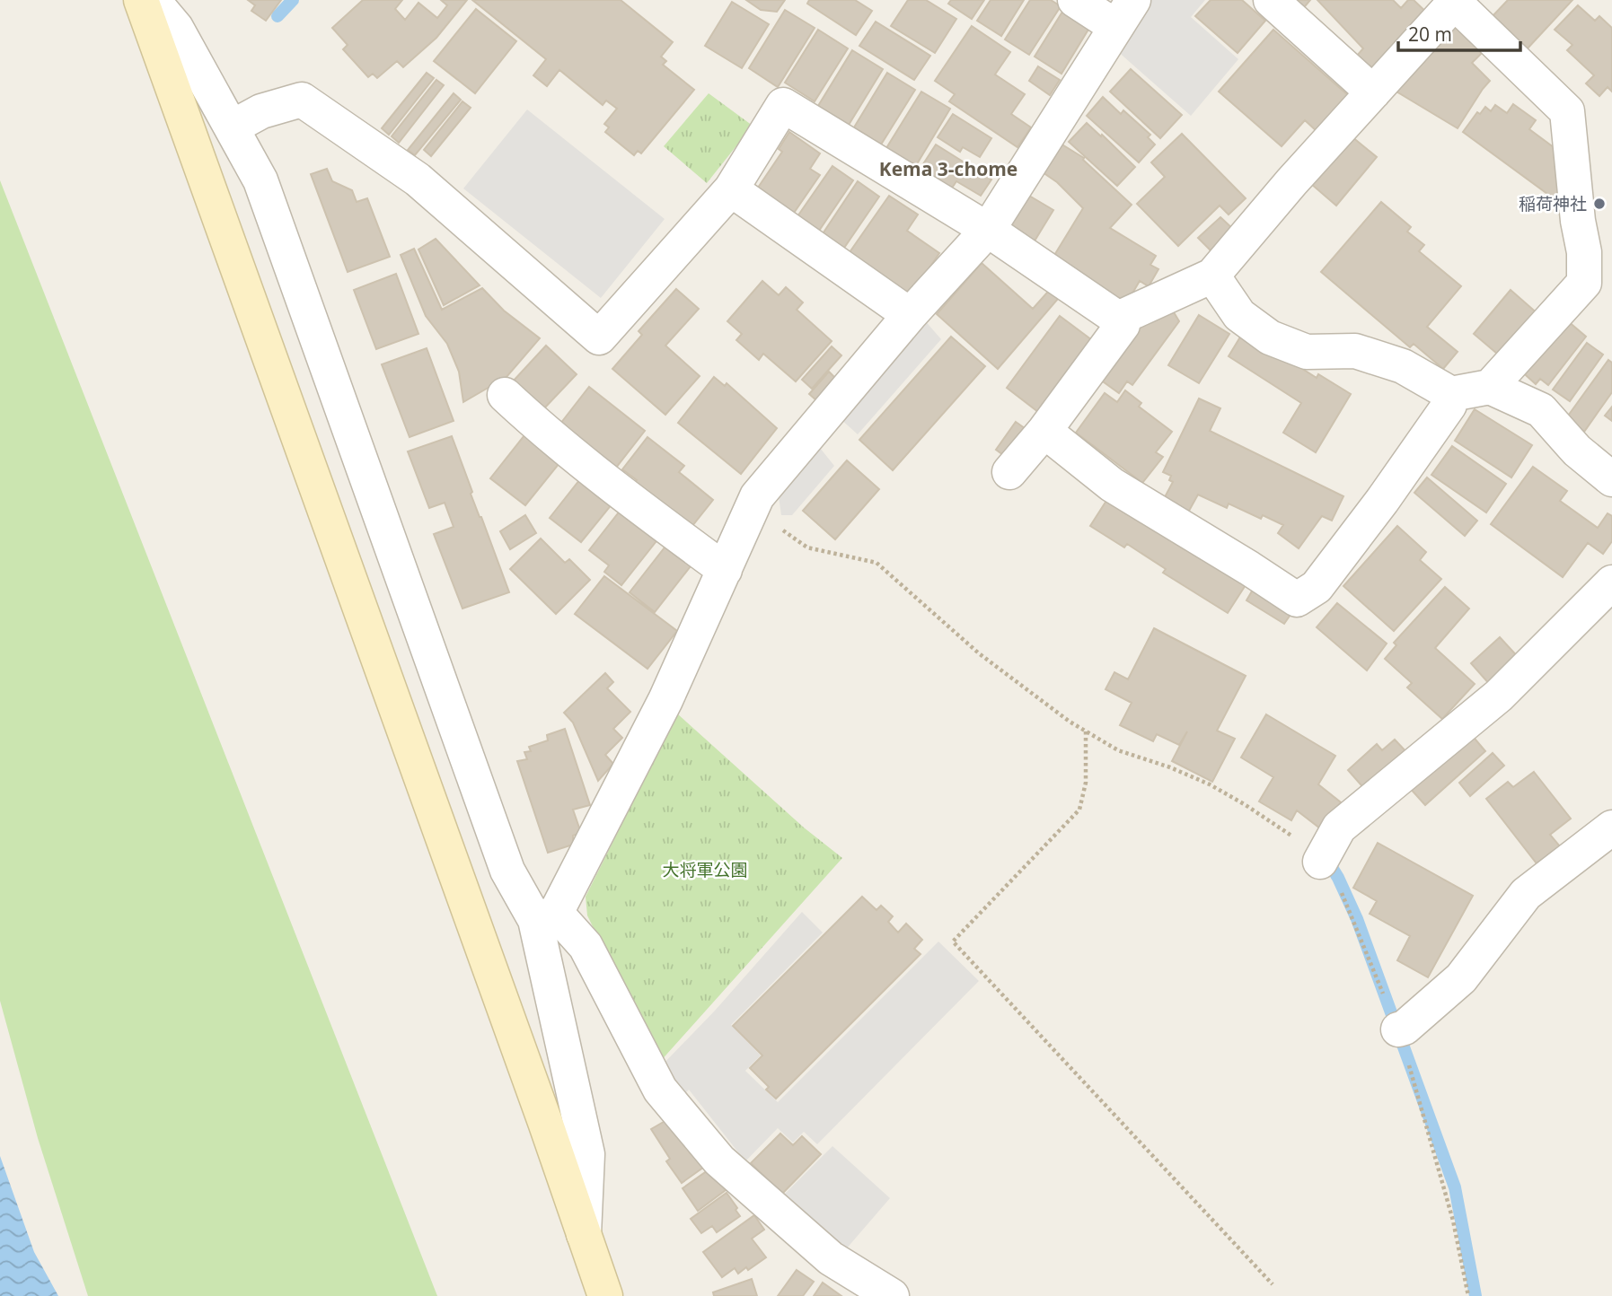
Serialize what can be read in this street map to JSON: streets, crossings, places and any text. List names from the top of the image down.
{
  "districts": ["Kema 3-chome"],
  "parks": ["大将軍公園"],
  "places": ["稲荷神社"],
  "scale_bar": "20 m"
}
